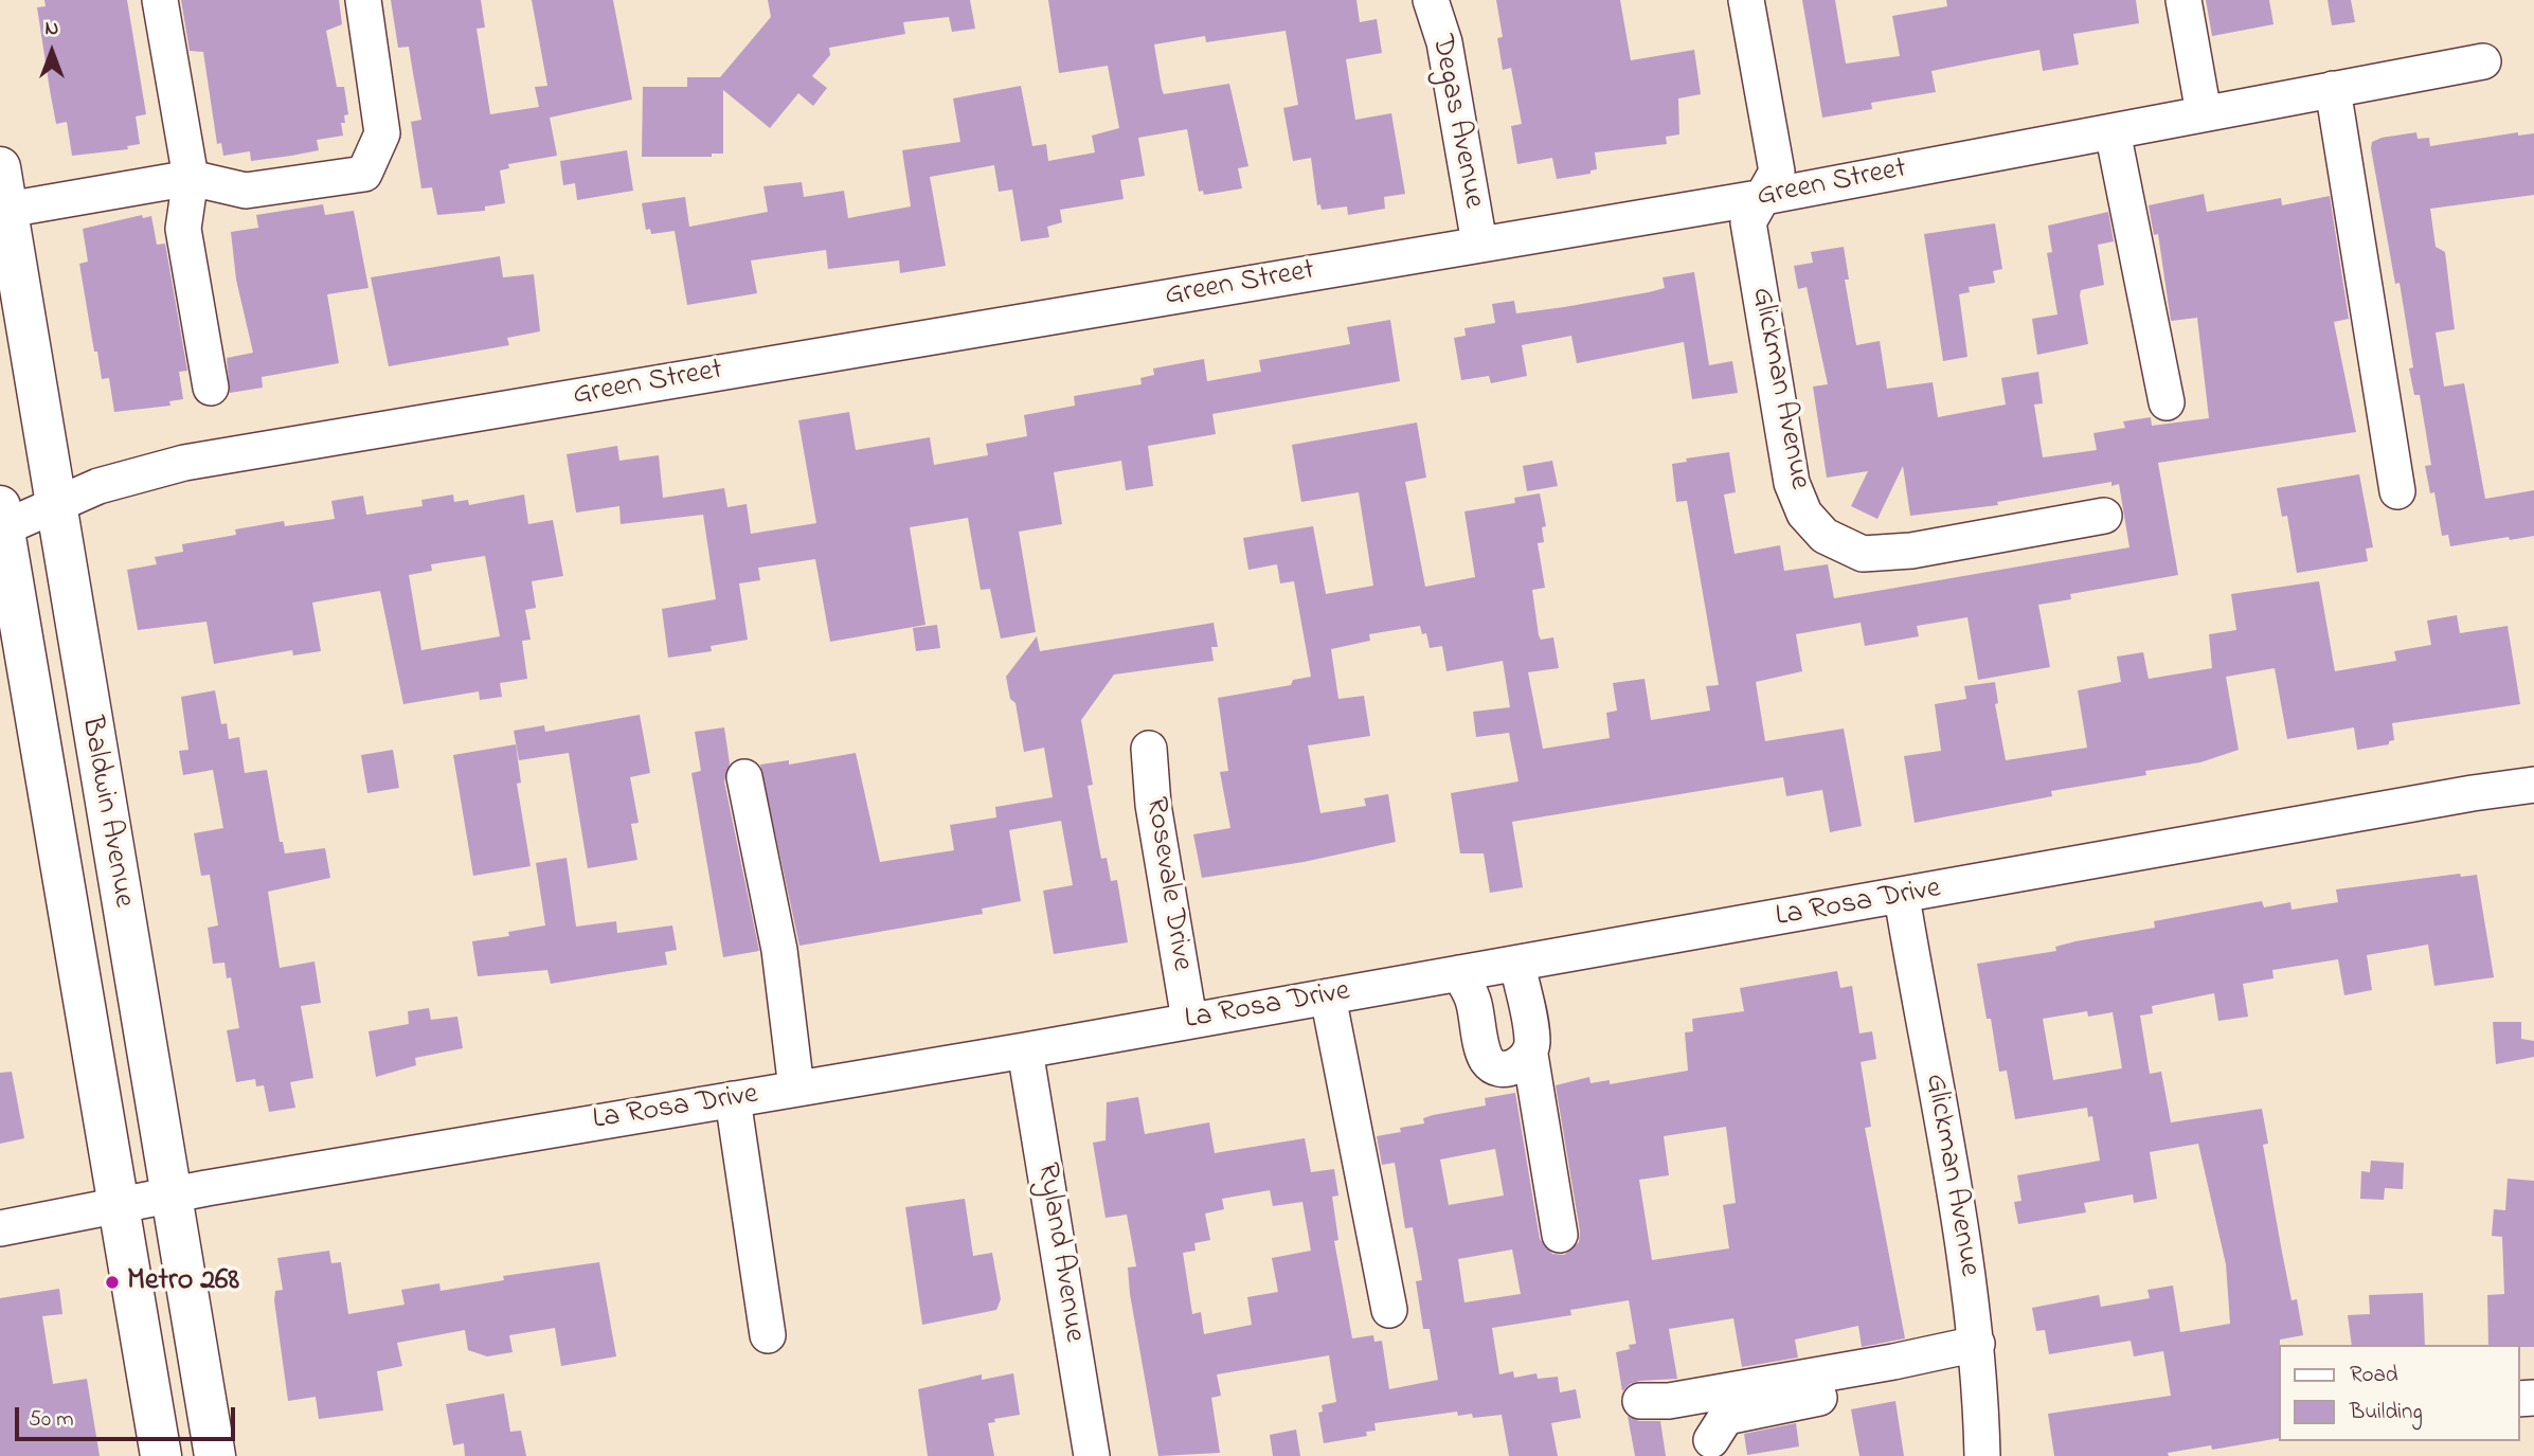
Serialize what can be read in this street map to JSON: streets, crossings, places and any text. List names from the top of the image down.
{
  "streets": {
    "main road": ["Baldwin Avenue"],
    "street": [
      "Degas Avenue",
      "Green Street",
      "Glickman Avenue",
      "Rosevale Drive",
      "La Rosa Drive",
      "Ryland Avenue"
    ]
  },
  "crossings": [
    ["Degas Avenue", "Green Street"],
    ["Green Street", "Glickman Avenue"],
    ["Green Street", "Baldwin Avenue"],
    ["Glickman Avenue", "La Rosa Drive"],
    ["Baldwin Avenue", "La Rosa Drive"],
    ["Rosevale Drive", "La Rosa Drive"],
    ["La Rosa Drive", "Ryland Avenue"]
  ],
  "places": ["Metro 268"],
  "legend": ["Road", "Building"],
  "scale_bar": "50 m",
  "north": "top"
}
